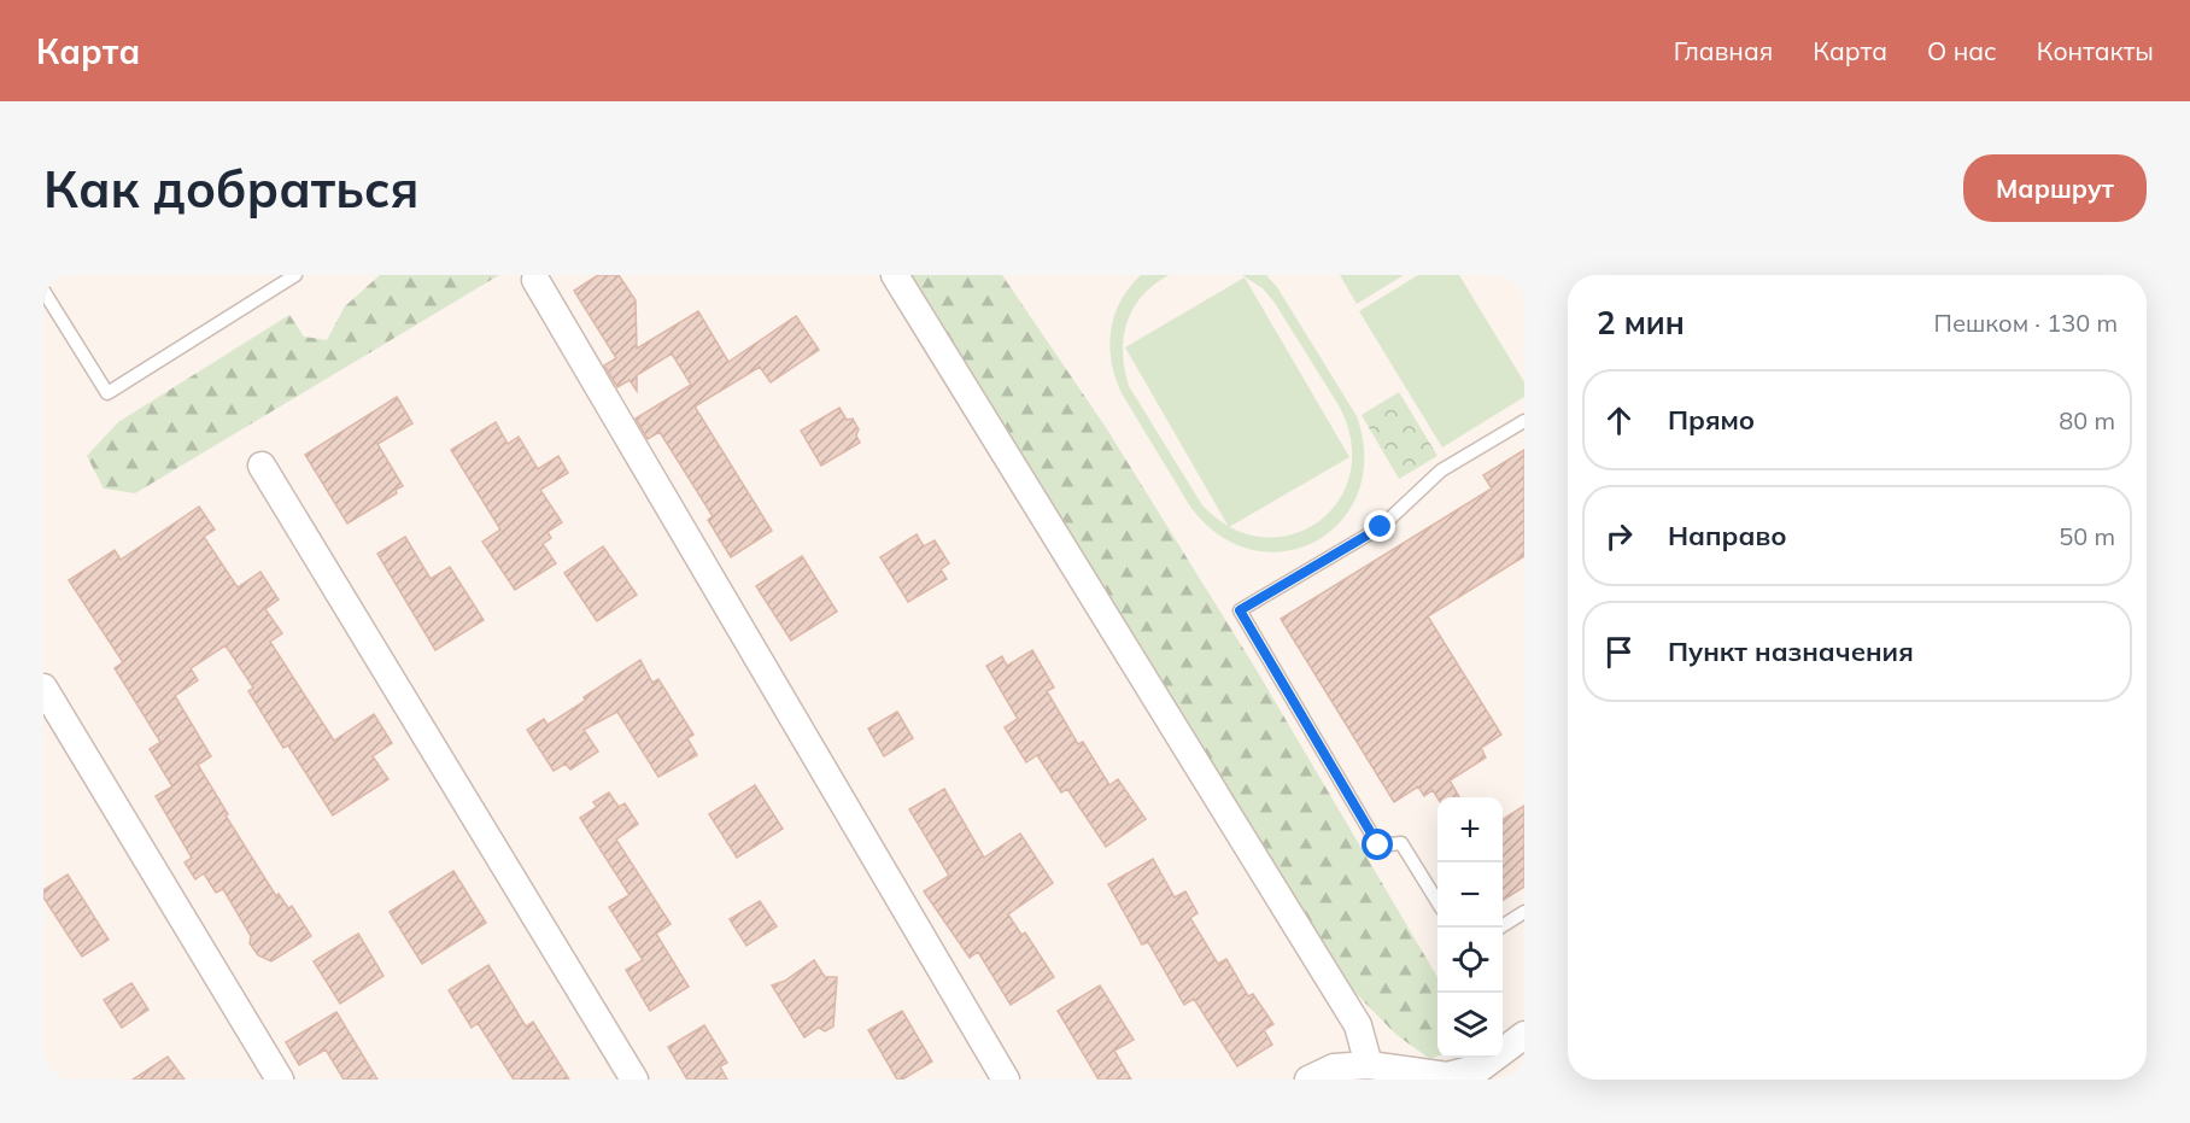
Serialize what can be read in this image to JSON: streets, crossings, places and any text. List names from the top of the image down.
{
  "page": {
    "header": "Карта",
    "nav": [
      "Главная",
      "Карта",
      "О нас",
      "Контакты"
    ],
    "buttons": "Маршрут",
    "title": "Как добраться",
    "heading": ["2 мин", "Пешком · 130 m"],
    "list": [
      ["Прямо", "80 m"],
      ["Направо", "50 m"],
      "Пункт назначения"
    ],
    "map_buttons": ["+", "−"]
  }
}
